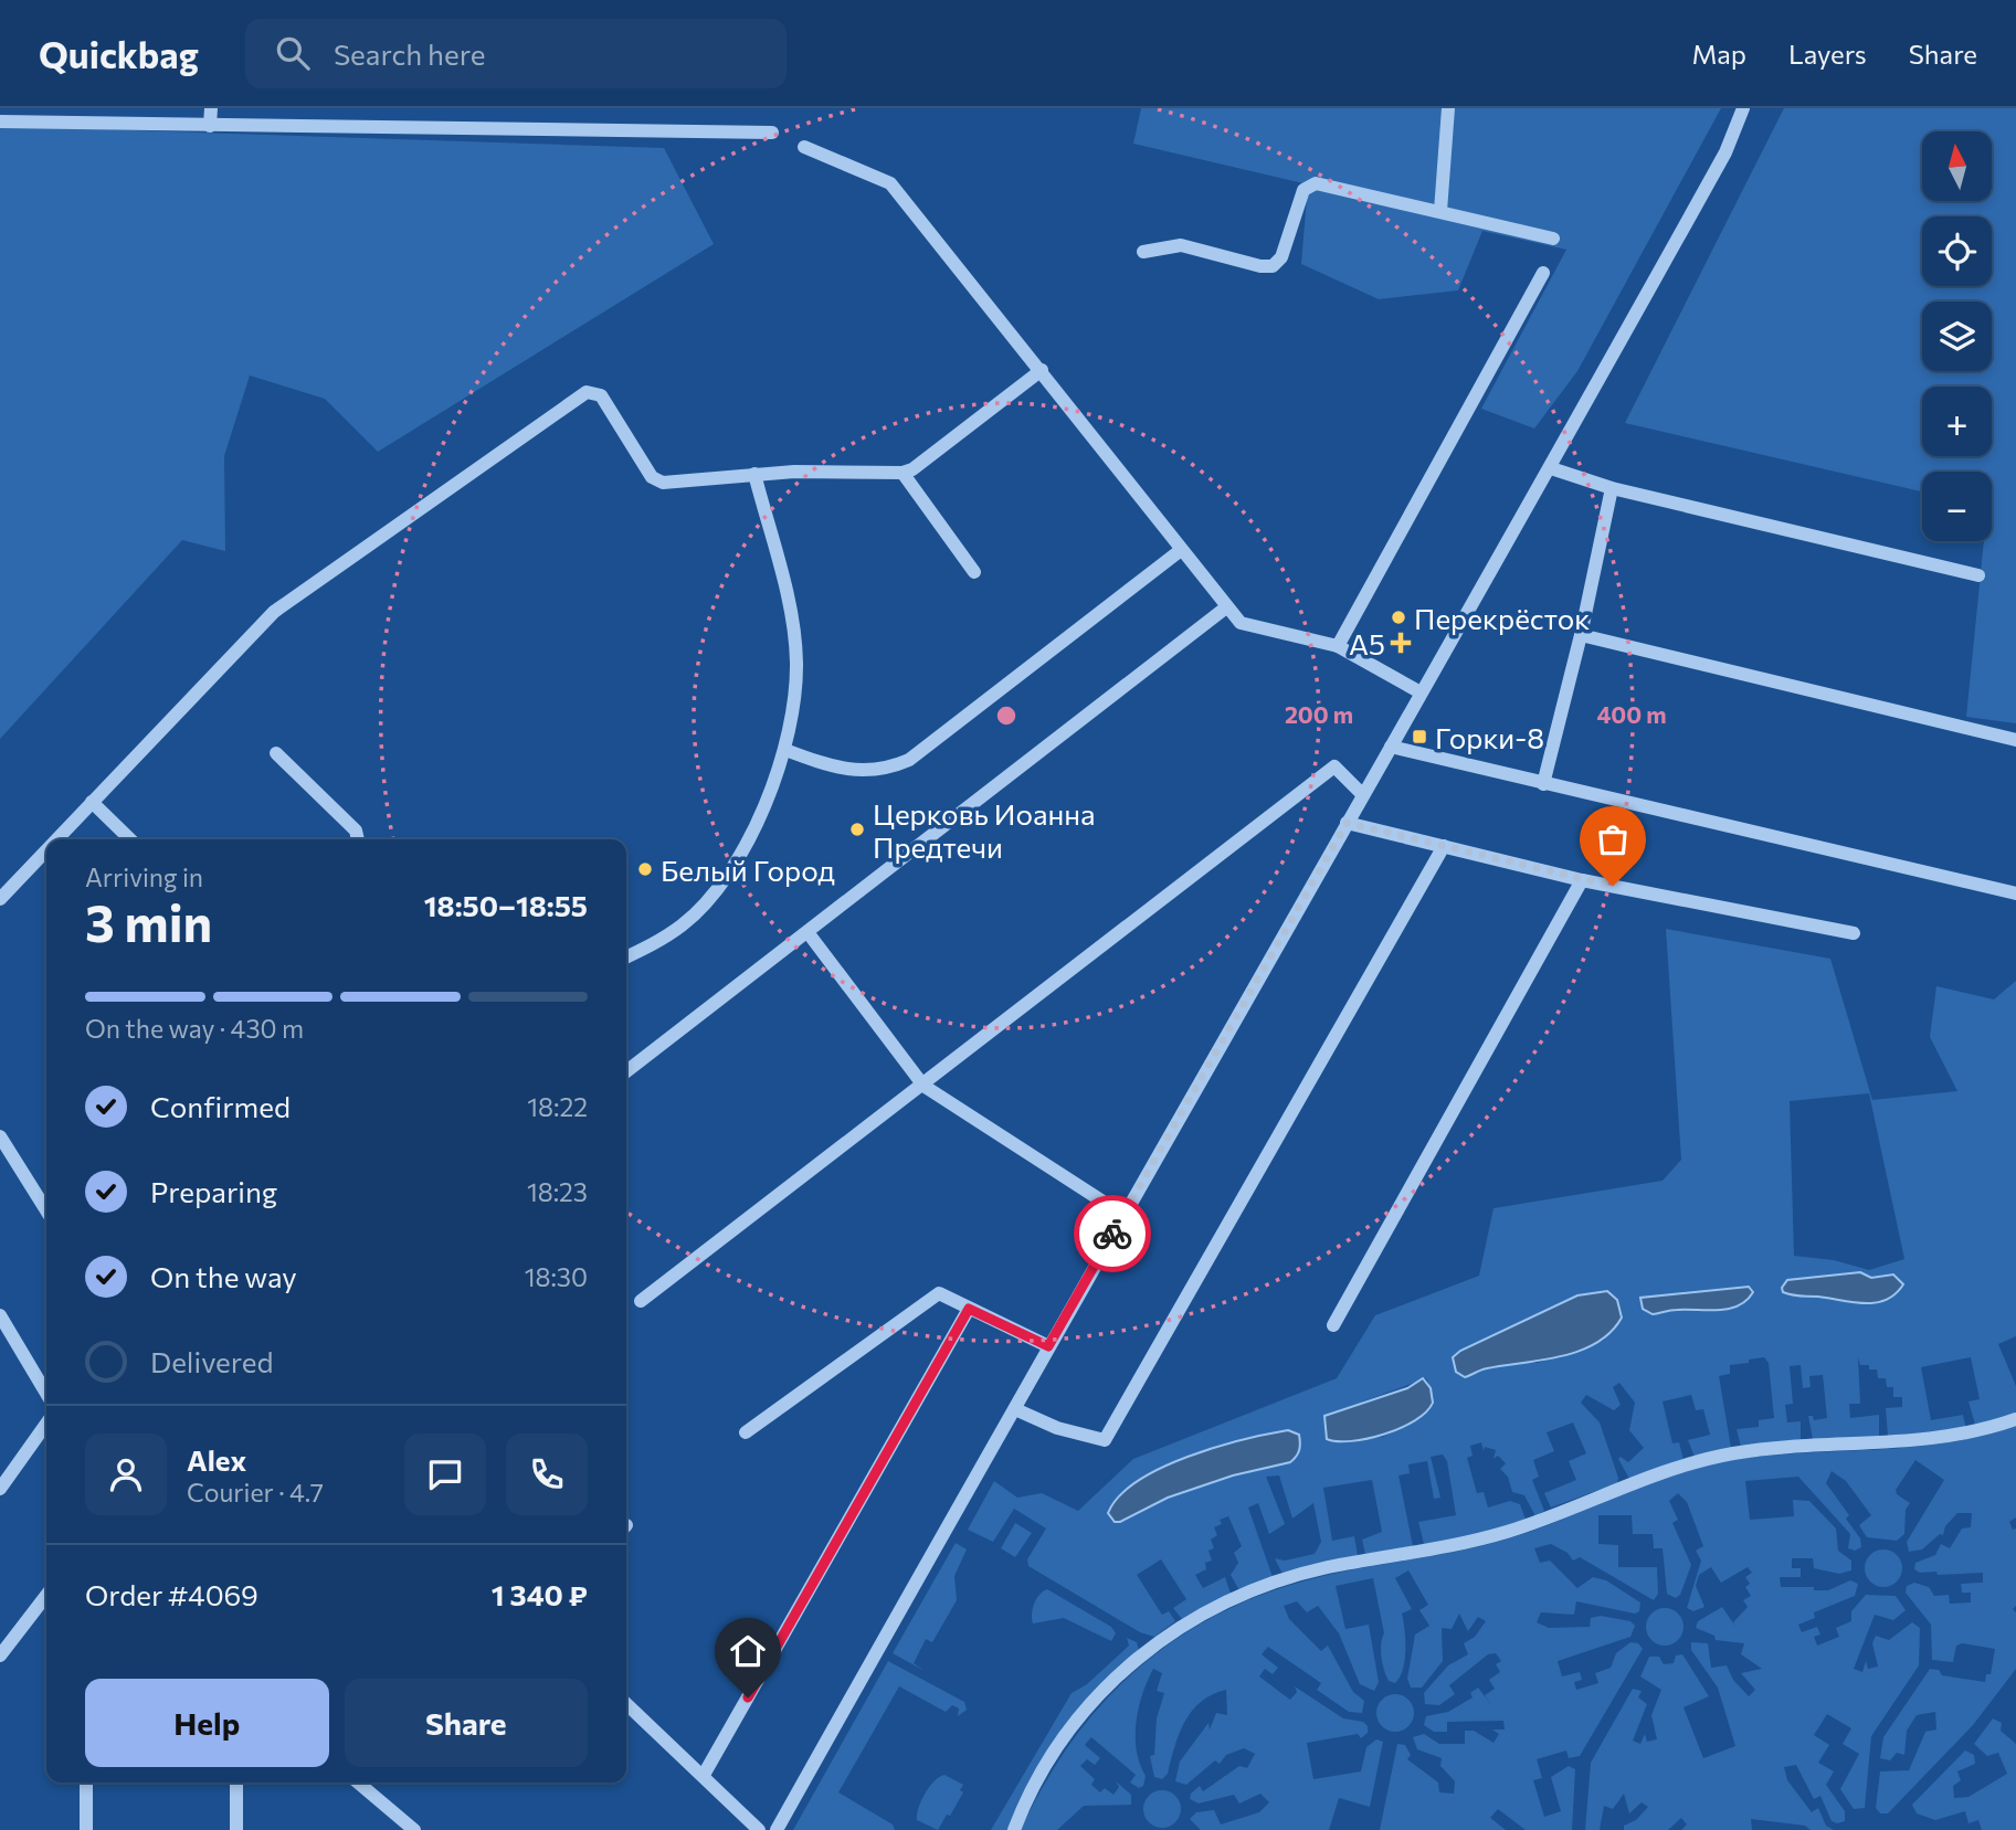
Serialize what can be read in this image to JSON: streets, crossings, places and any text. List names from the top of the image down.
{
  "places": {
    "other": ["Перекрёсток", "Церковь Иоанна Предтечи", "Белый Город"],
    "health": ["А5"],
    "transit": ["Горки-8"]
  },
  "north": "top",
  "page": {
    "header": "Quickbag",
    "search": "Search here",
    "nav": ["Map", "Layers", "Share"],
    "map_buttons": ["+", "−"],
    "heading": ["3 min", "Arriving in", "18:50–18:55"],
    "panel": [
      "Alex",
      "Courier · 4.7",
      "Order #4069",
      "1 340 ₽"
    ],
    "bar": "On the way · 430 m",
    "list": [
      ["Confirmed", "18:22"],
      ["Preparing", "18:23"],
      ["On the way", "18:30"],
      "Delivered"
    ],
    "buttons": ["Help", "Share"]
  },
  "rings": ["200 m", "400 m"]
}
